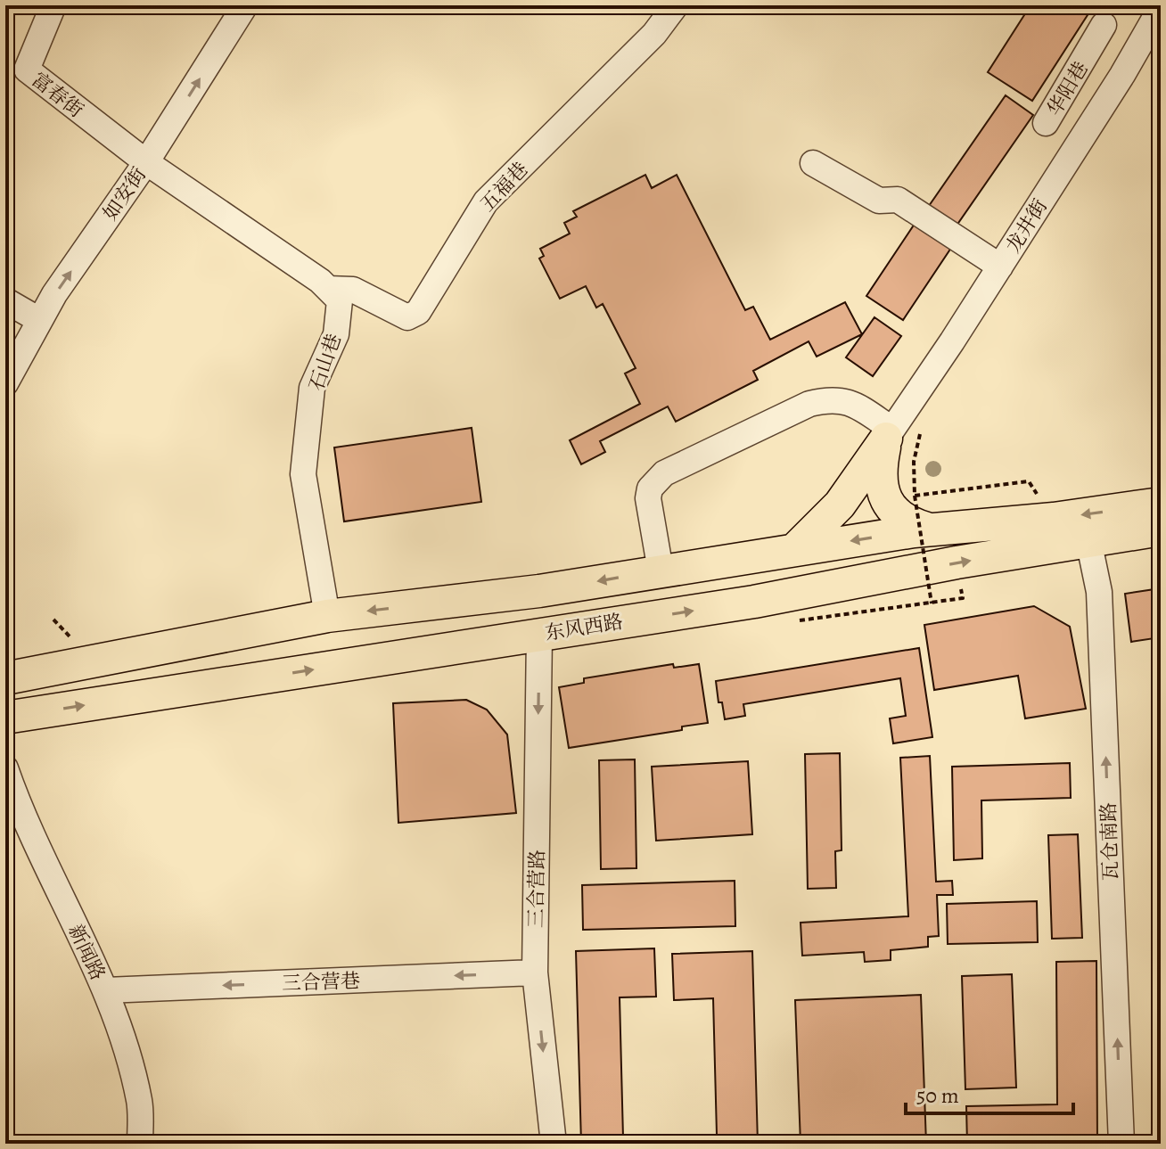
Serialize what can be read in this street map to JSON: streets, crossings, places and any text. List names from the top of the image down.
{
  "streets": {
    "main road": ["东风西路"],
    "street": [
      "华阳巷",
      "富春街",
      "五福巷",
      "如安街",
      "龙井街",
      "石山巷",
      "瓦仓南路",
      "三合营路",
      "新闻路",
      "三合营巷"
    ]
  },
  "crossings": [
    ["华阳巷", "龙井街"],
    ["富春街", "如安街"],
    ["五福巷", "石山巷"],
    ["东风西路", "瓦仓南路"],
    ["东风西路", "三合营路"],
    ["三合营路", "三合营巷"],
    ["新闻路", "三合营巷"]
  ],
  "one_way": [
    "如安街",
    "瓦仓南路",
    "三合营路",
    "三合营巷"
  ],
  "scale_bar": "50 m"
}
